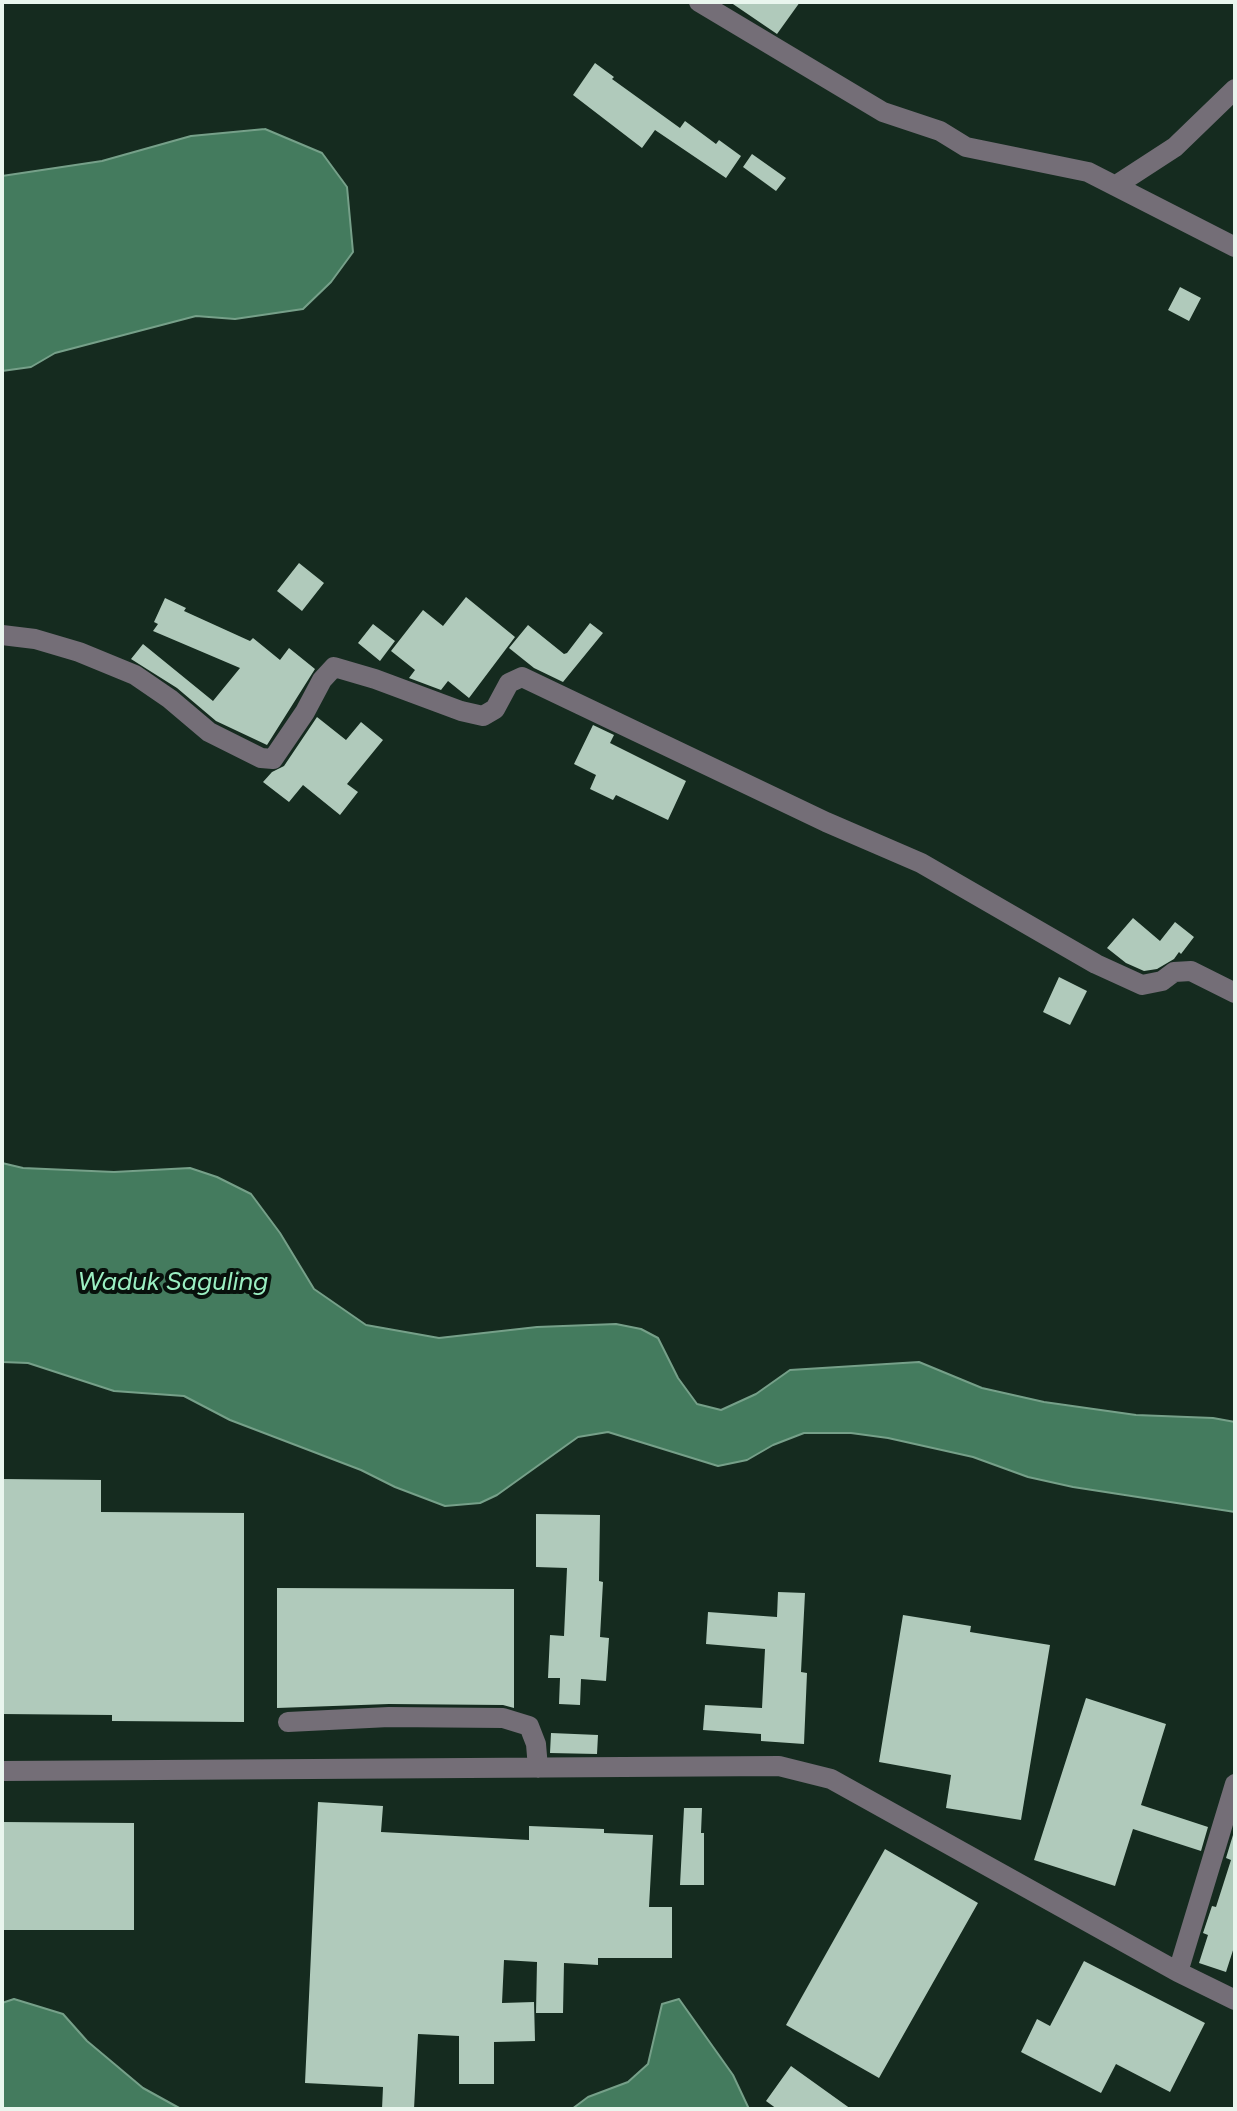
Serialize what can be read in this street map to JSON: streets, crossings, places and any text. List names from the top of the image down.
{
  "water": ["Waduk Saguling"]
}
